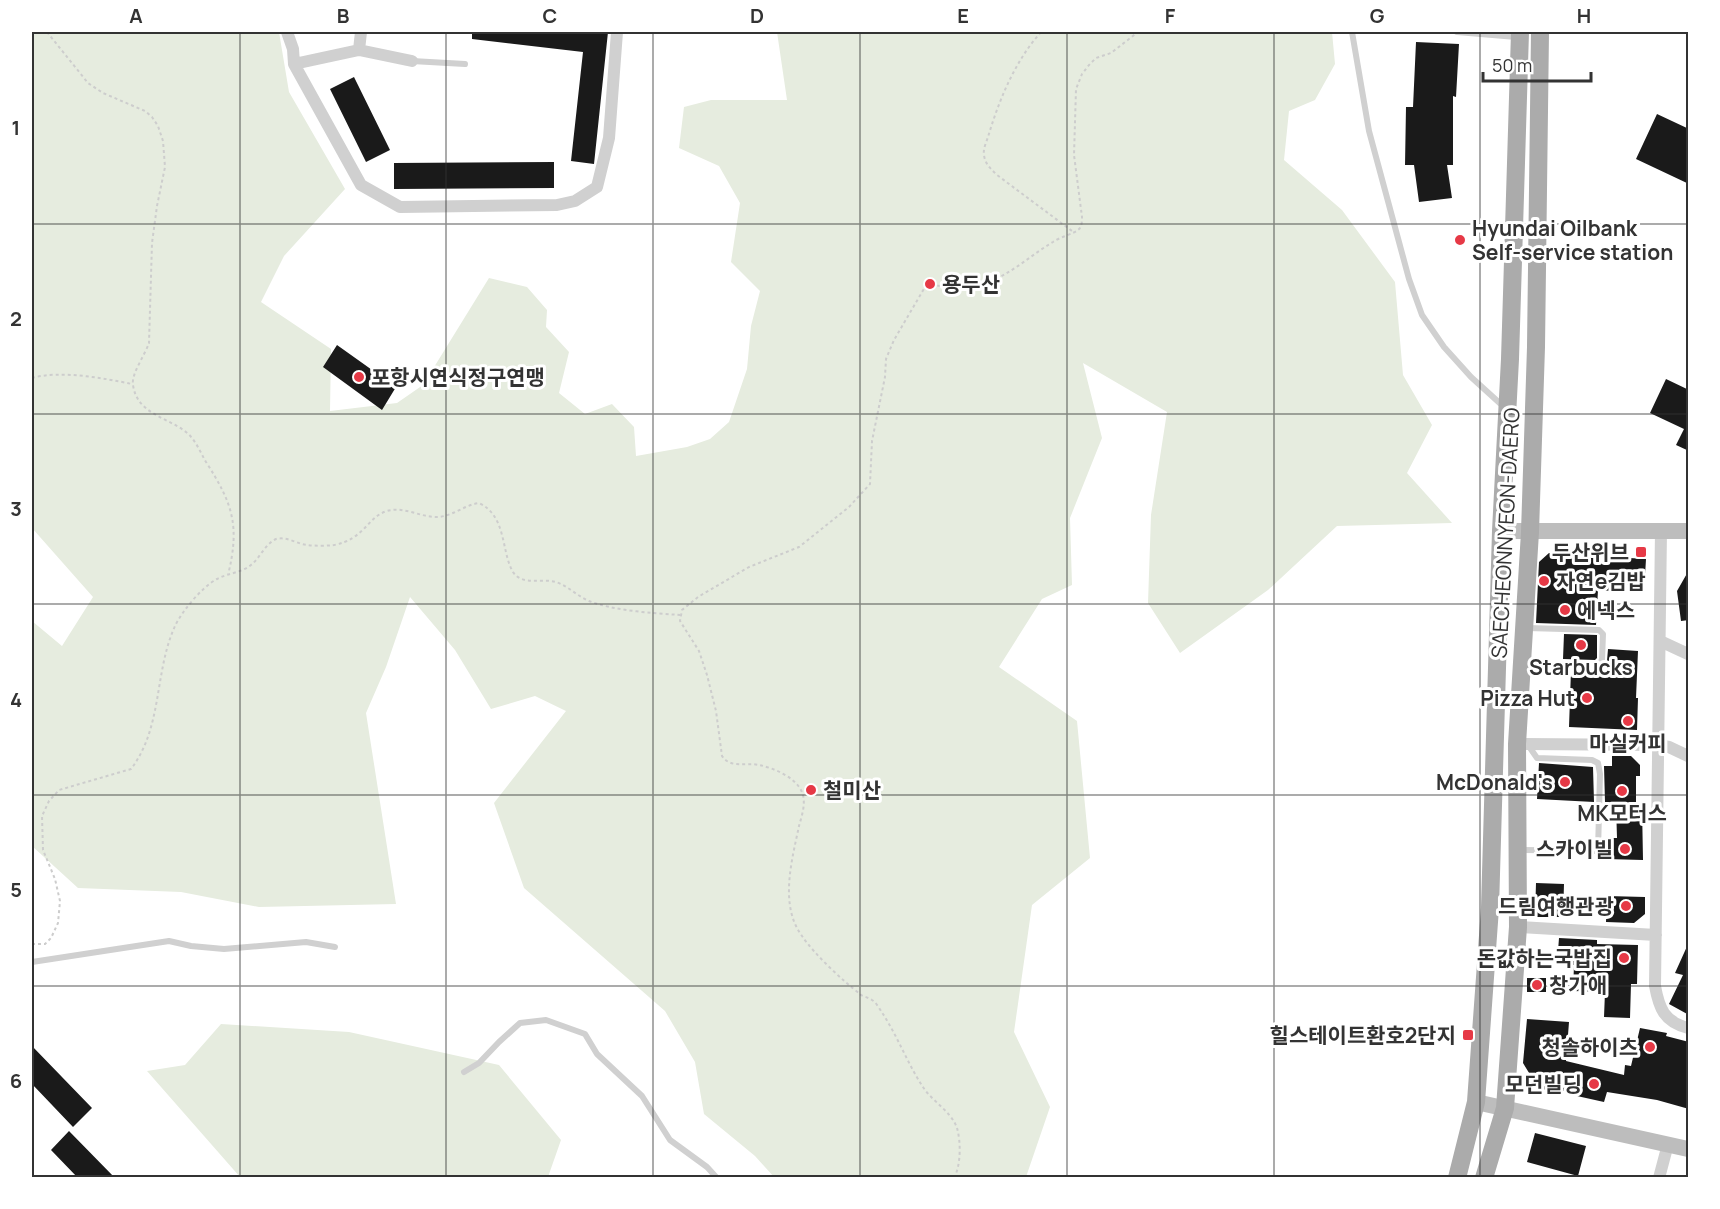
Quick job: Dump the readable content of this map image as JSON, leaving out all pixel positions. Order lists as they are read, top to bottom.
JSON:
{
  "streets": {
    "main road": ["SAECHEONNYEON-DAERO"]
  },
  "places": {
    "other": [
      "Hyundai Oilbank Self-service station",
      "용두산",
      "포항시연식정구연맹",
      "자연e김밥",
      "에넥스",
      "Starbucks",
      "Pizza Hut",
      "마실커피",
      "McDonald's",
      "철미산",
      "MK모터스",
      "스카이빌",
      "드림여행관광",
      "돈값하는국밥집",
      "창가애",
      "청솔하이츠",
      "모던빌딩"
    ],
    "transit": ["두산위브", "힐스테이트환호2단지"]
  },
  "scale_bar": "50 m",
  "grid": {
    "columns": [
      "A",
      "B",
      "C",
      "D",
      "E",
      "F",
      "G",
      "H"
    ],
    "rows": [
      "1",
      "2",
      "3",
      "4",
      "5",
      "6"
    ]
  }
}
